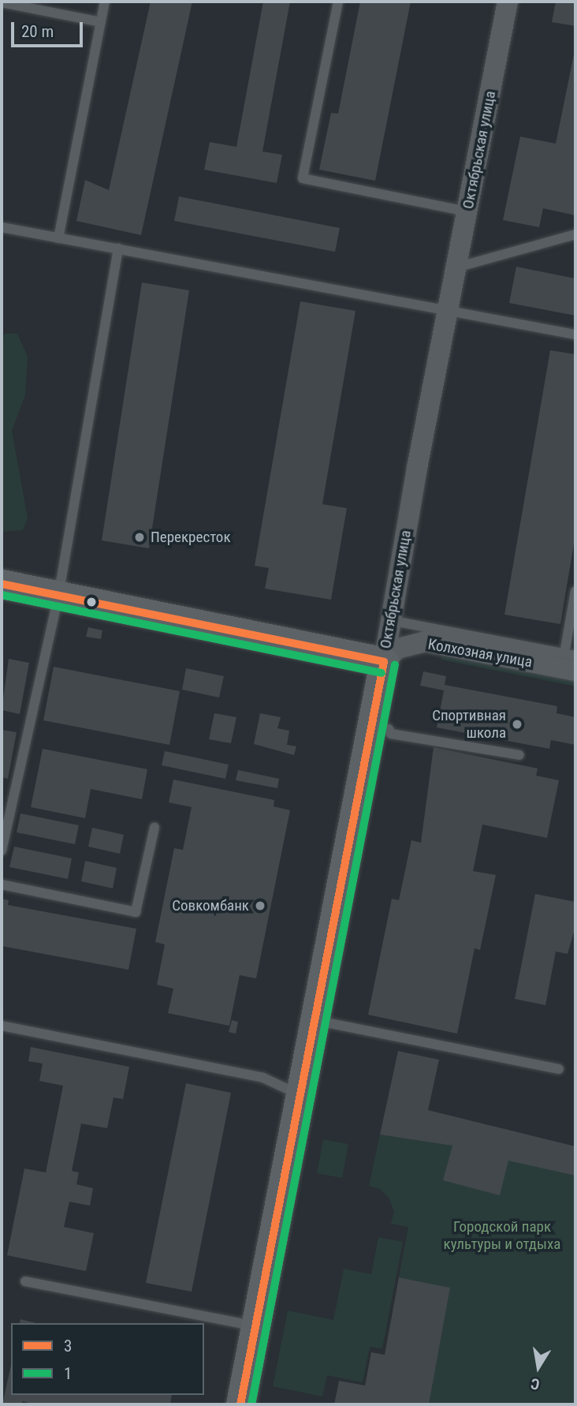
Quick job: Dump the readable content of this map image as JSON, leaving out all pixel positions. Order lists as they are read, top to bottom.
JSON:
{
  "streets": {
    "street": ["Октябрьская улица", "Колхозная улица"]
  },
  "crossings": [
    ["Октябрьская улица", "Колхозная улица"]
  ],
  "parks": ["Городской парк культуры и отдыха"],
  "places": ["Перекресток", "Спортивная школа", "Совкомбанк"],
  "lines": ["transit line 3", "transit line 1"],
  "legend": ["3", "1"],
  "scale_bar": "20 m",
  "north": "bottom"
}
